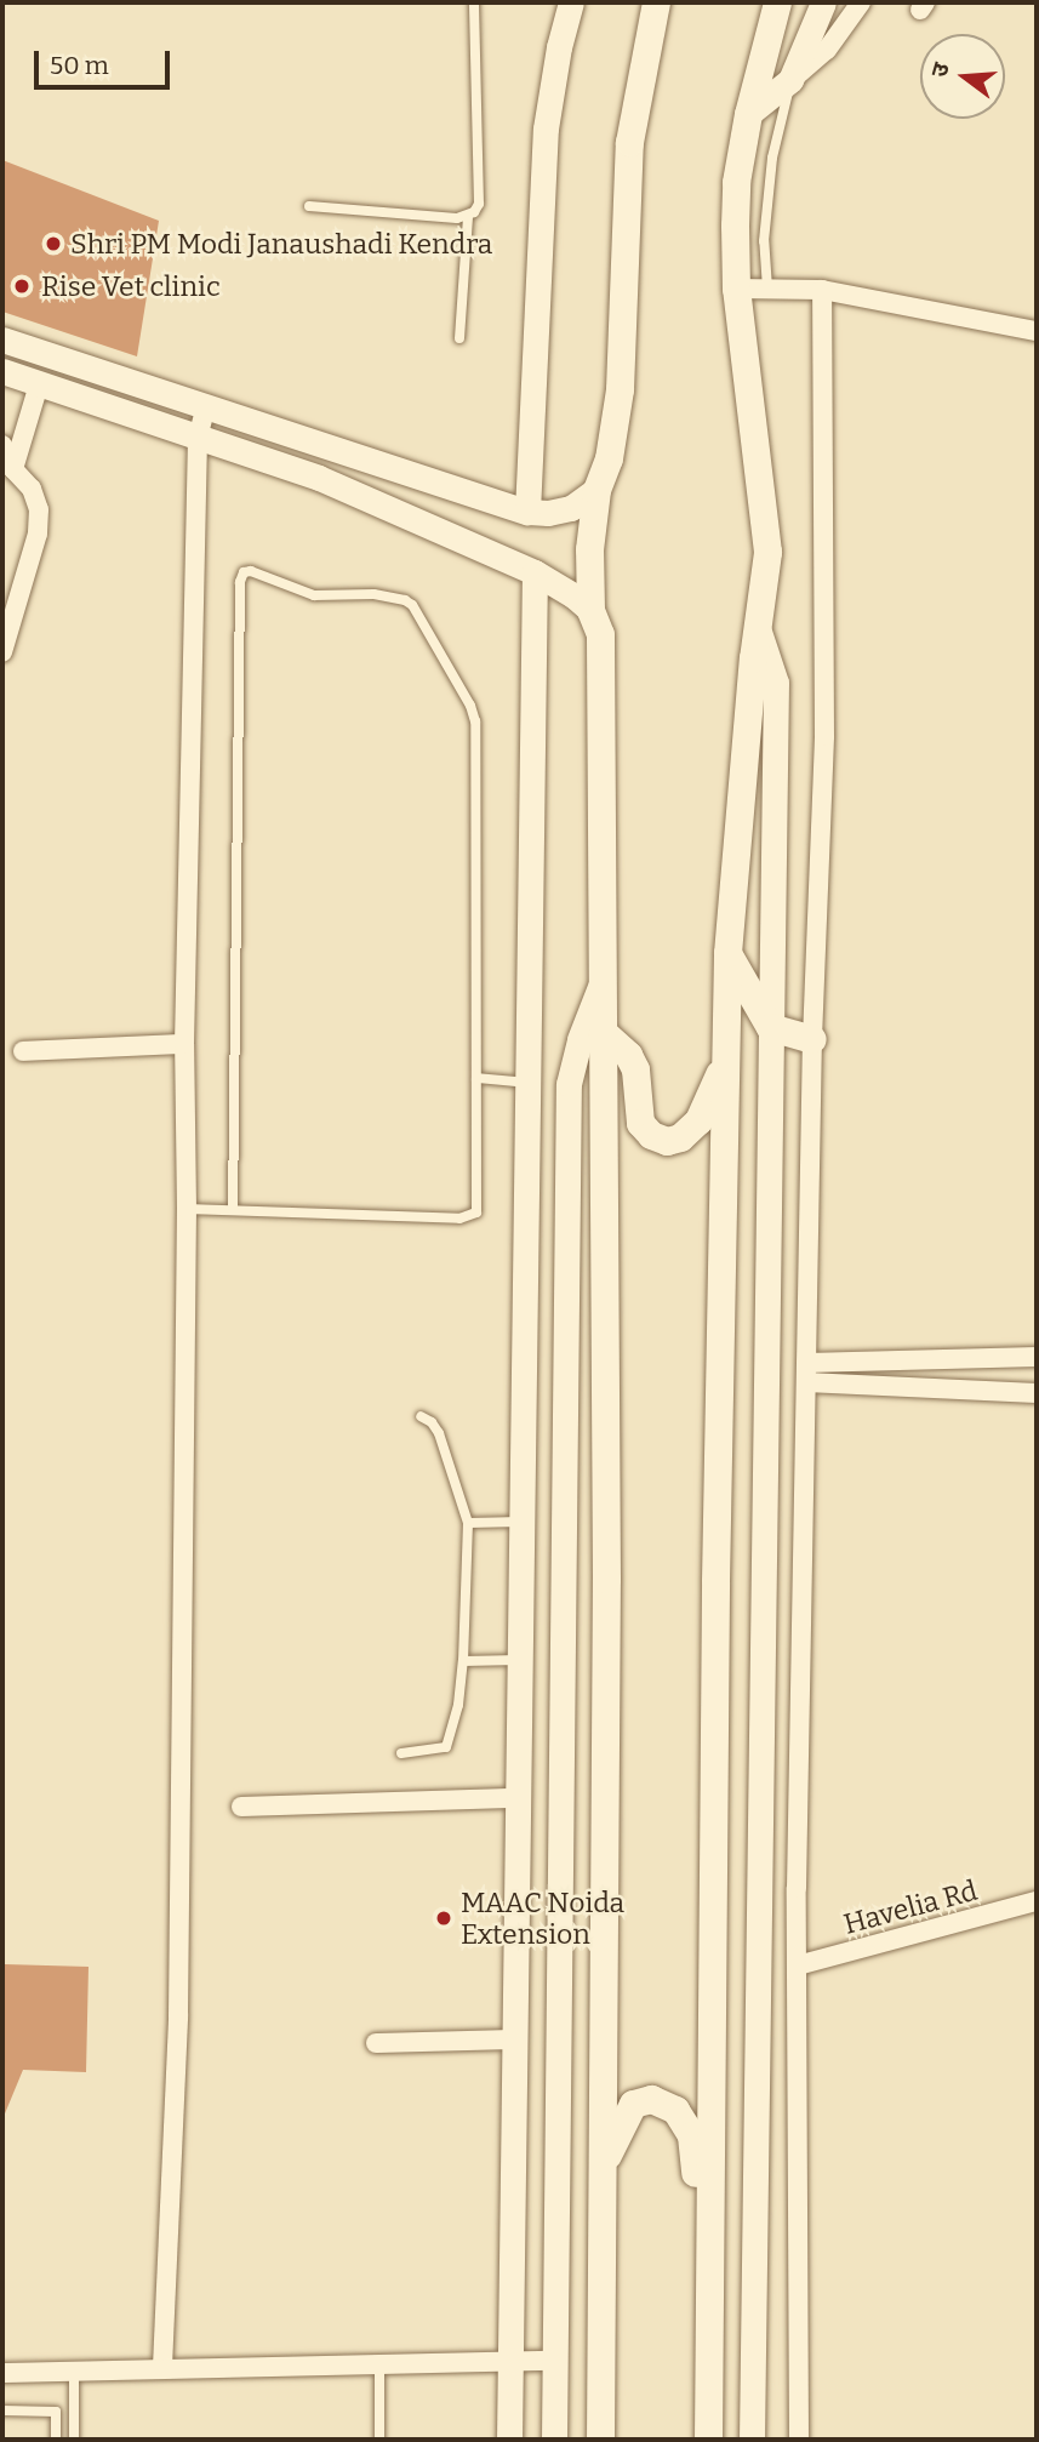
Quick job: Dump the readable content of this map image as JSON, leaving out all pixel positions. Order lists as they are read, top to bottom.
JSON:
{
  "streets": {
    "street": ["Havelia Rd"]
  },
  "places": ["Shri PM Modi Janaushadi Kendra", "Rise Vet clinic", "MAAC Noida Extension"],
  "scale_bar": "50 m",
  "north": "left"
}
